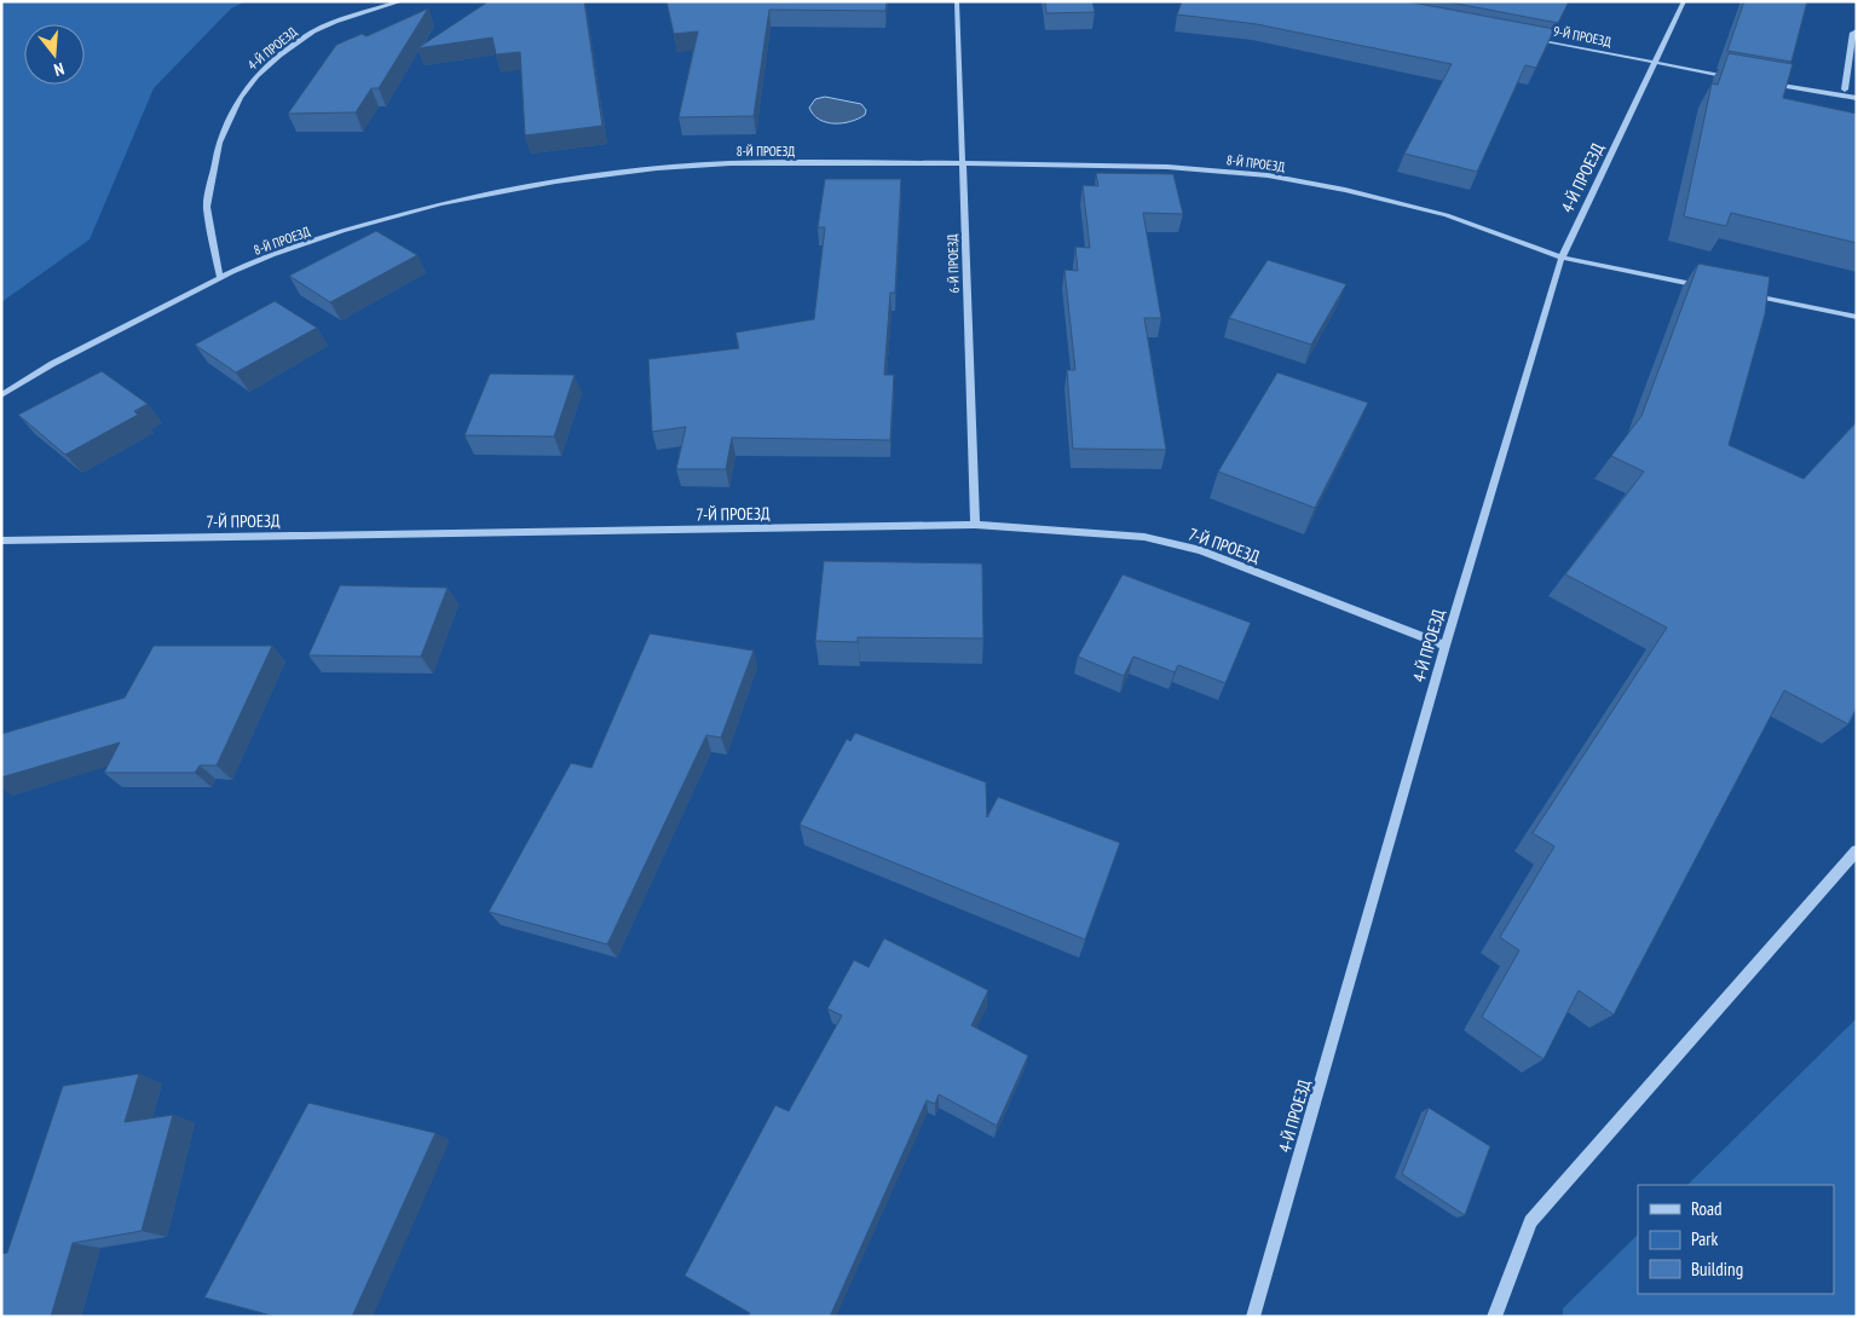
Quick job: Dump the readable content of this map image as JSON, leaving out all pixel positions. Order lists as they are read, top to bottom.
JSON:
{
  "streets": {
    "street": [
      "9-Й ПРОЕЗД",
      "4-Й ПРОЕЗД",
      "8-Й ПРОЕЗД",
      "6-Й ПРОЕЗД",
      "7-Й ПРОЕЗД"
    ]
  },
  "crossings": [
    ["9-Й ПРОЕЗД", "4-Й ПРОЕЗД"],
    ["4-Й ПРОЕЗД", "8-Й ПРОЕЗД"],
    ["4-Й ПРОЕЗД", "7-Й ПРОЕЗД"],
    ["8-Й ПРОЕЗД", "6-Й ПРОЕЗД"],
    ["6-Й ПРОЕЗД", "7-Й ПРОЕЗД"]
  ],
  "legend": ["Road", "Park", "Building"],
  "north": "bottom"
}
